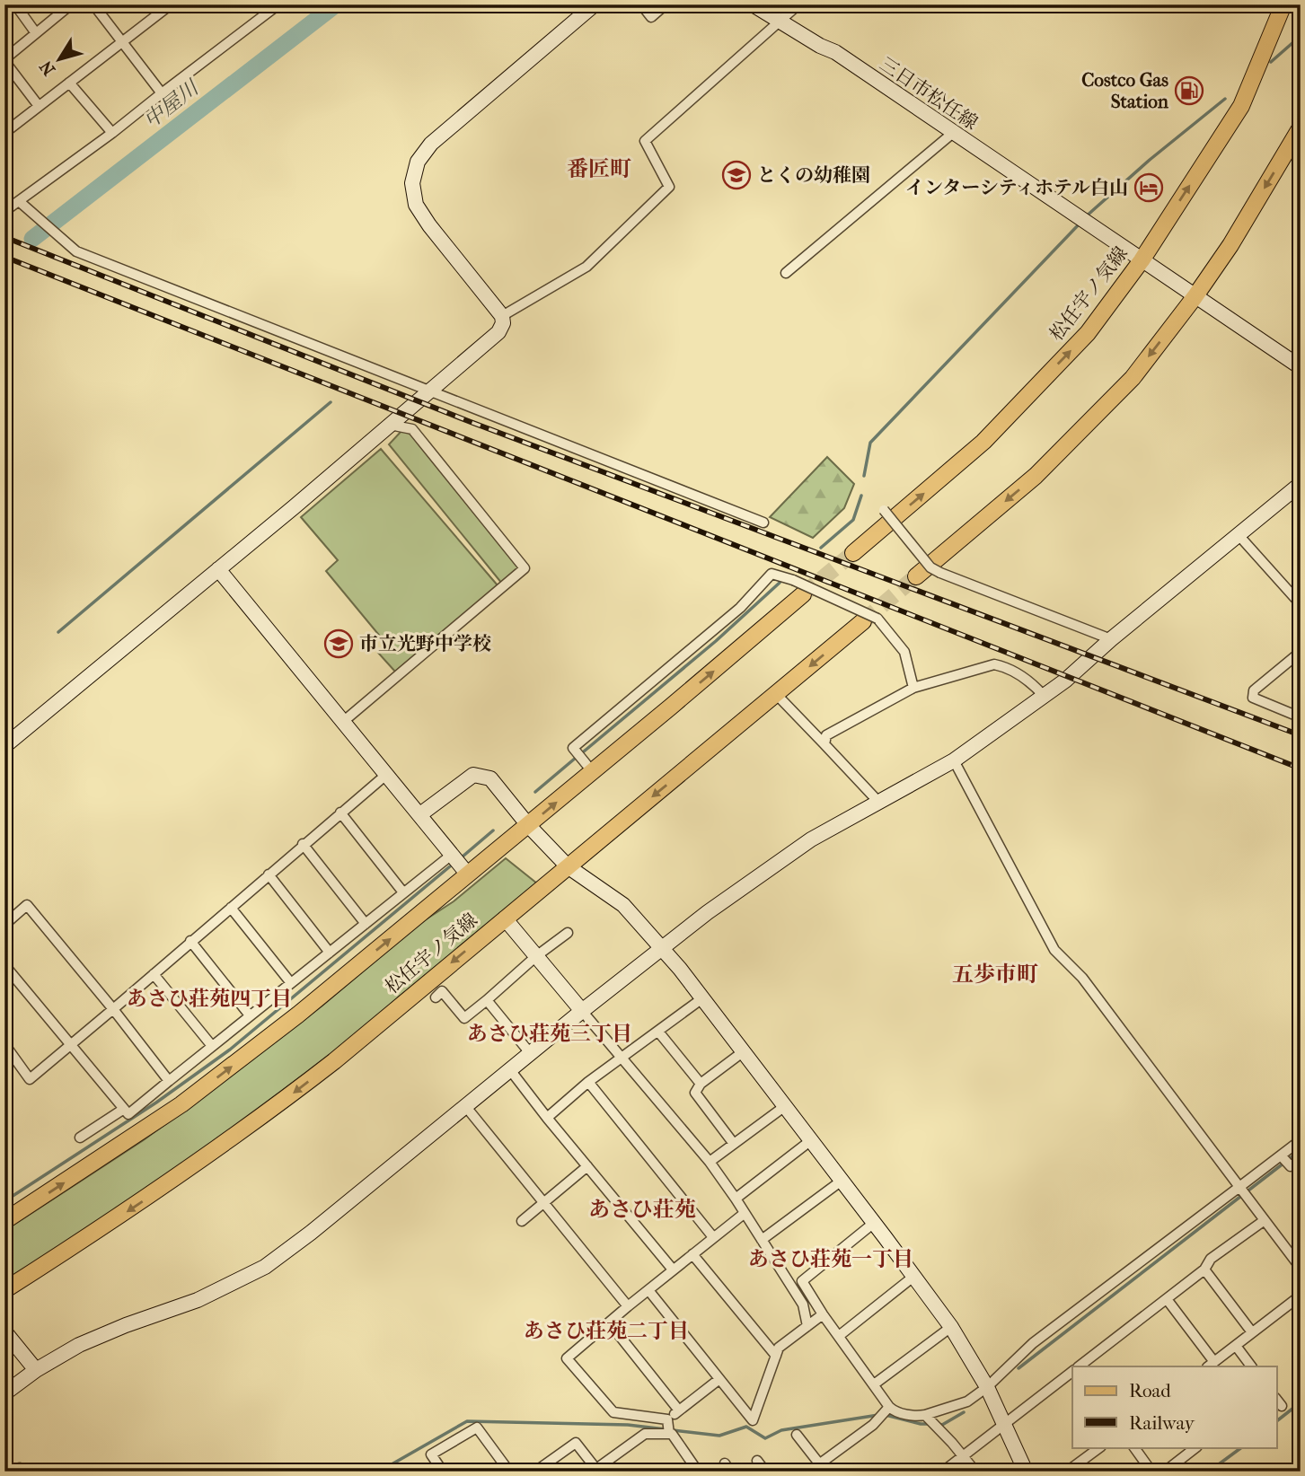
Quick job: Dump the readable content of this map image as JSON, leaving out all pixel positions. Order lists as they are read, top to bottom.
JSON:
{
  "streets": {
    "main road": ["松任宇ノ気線"],
    "street": ["三日市松任線"]
  },
  "crossings": [
    ["三日市松任線", "松任宇ノ気線"]
  ],
  "districts": [
    "番匠町",
    "五歩市町",
    "あさひ荘苑四丁目",
    "あさひ荘苑三丁目",
    "あさひ荘苑",
    "あさひ荘苑一丁目",
    "あさひ荘苑二丁目"
  ],
  "water": ["中屋川"],
  "places": {
    "fuel station": ["Costco Gas Station"],
    "school or university": ["とくの幼稚園", "市立光野中学校"],
    "hotel": ["インターシティホテル白山"]
  },
  "legend": ["Road", "Railway"],
  "north": "bottom left"
}
